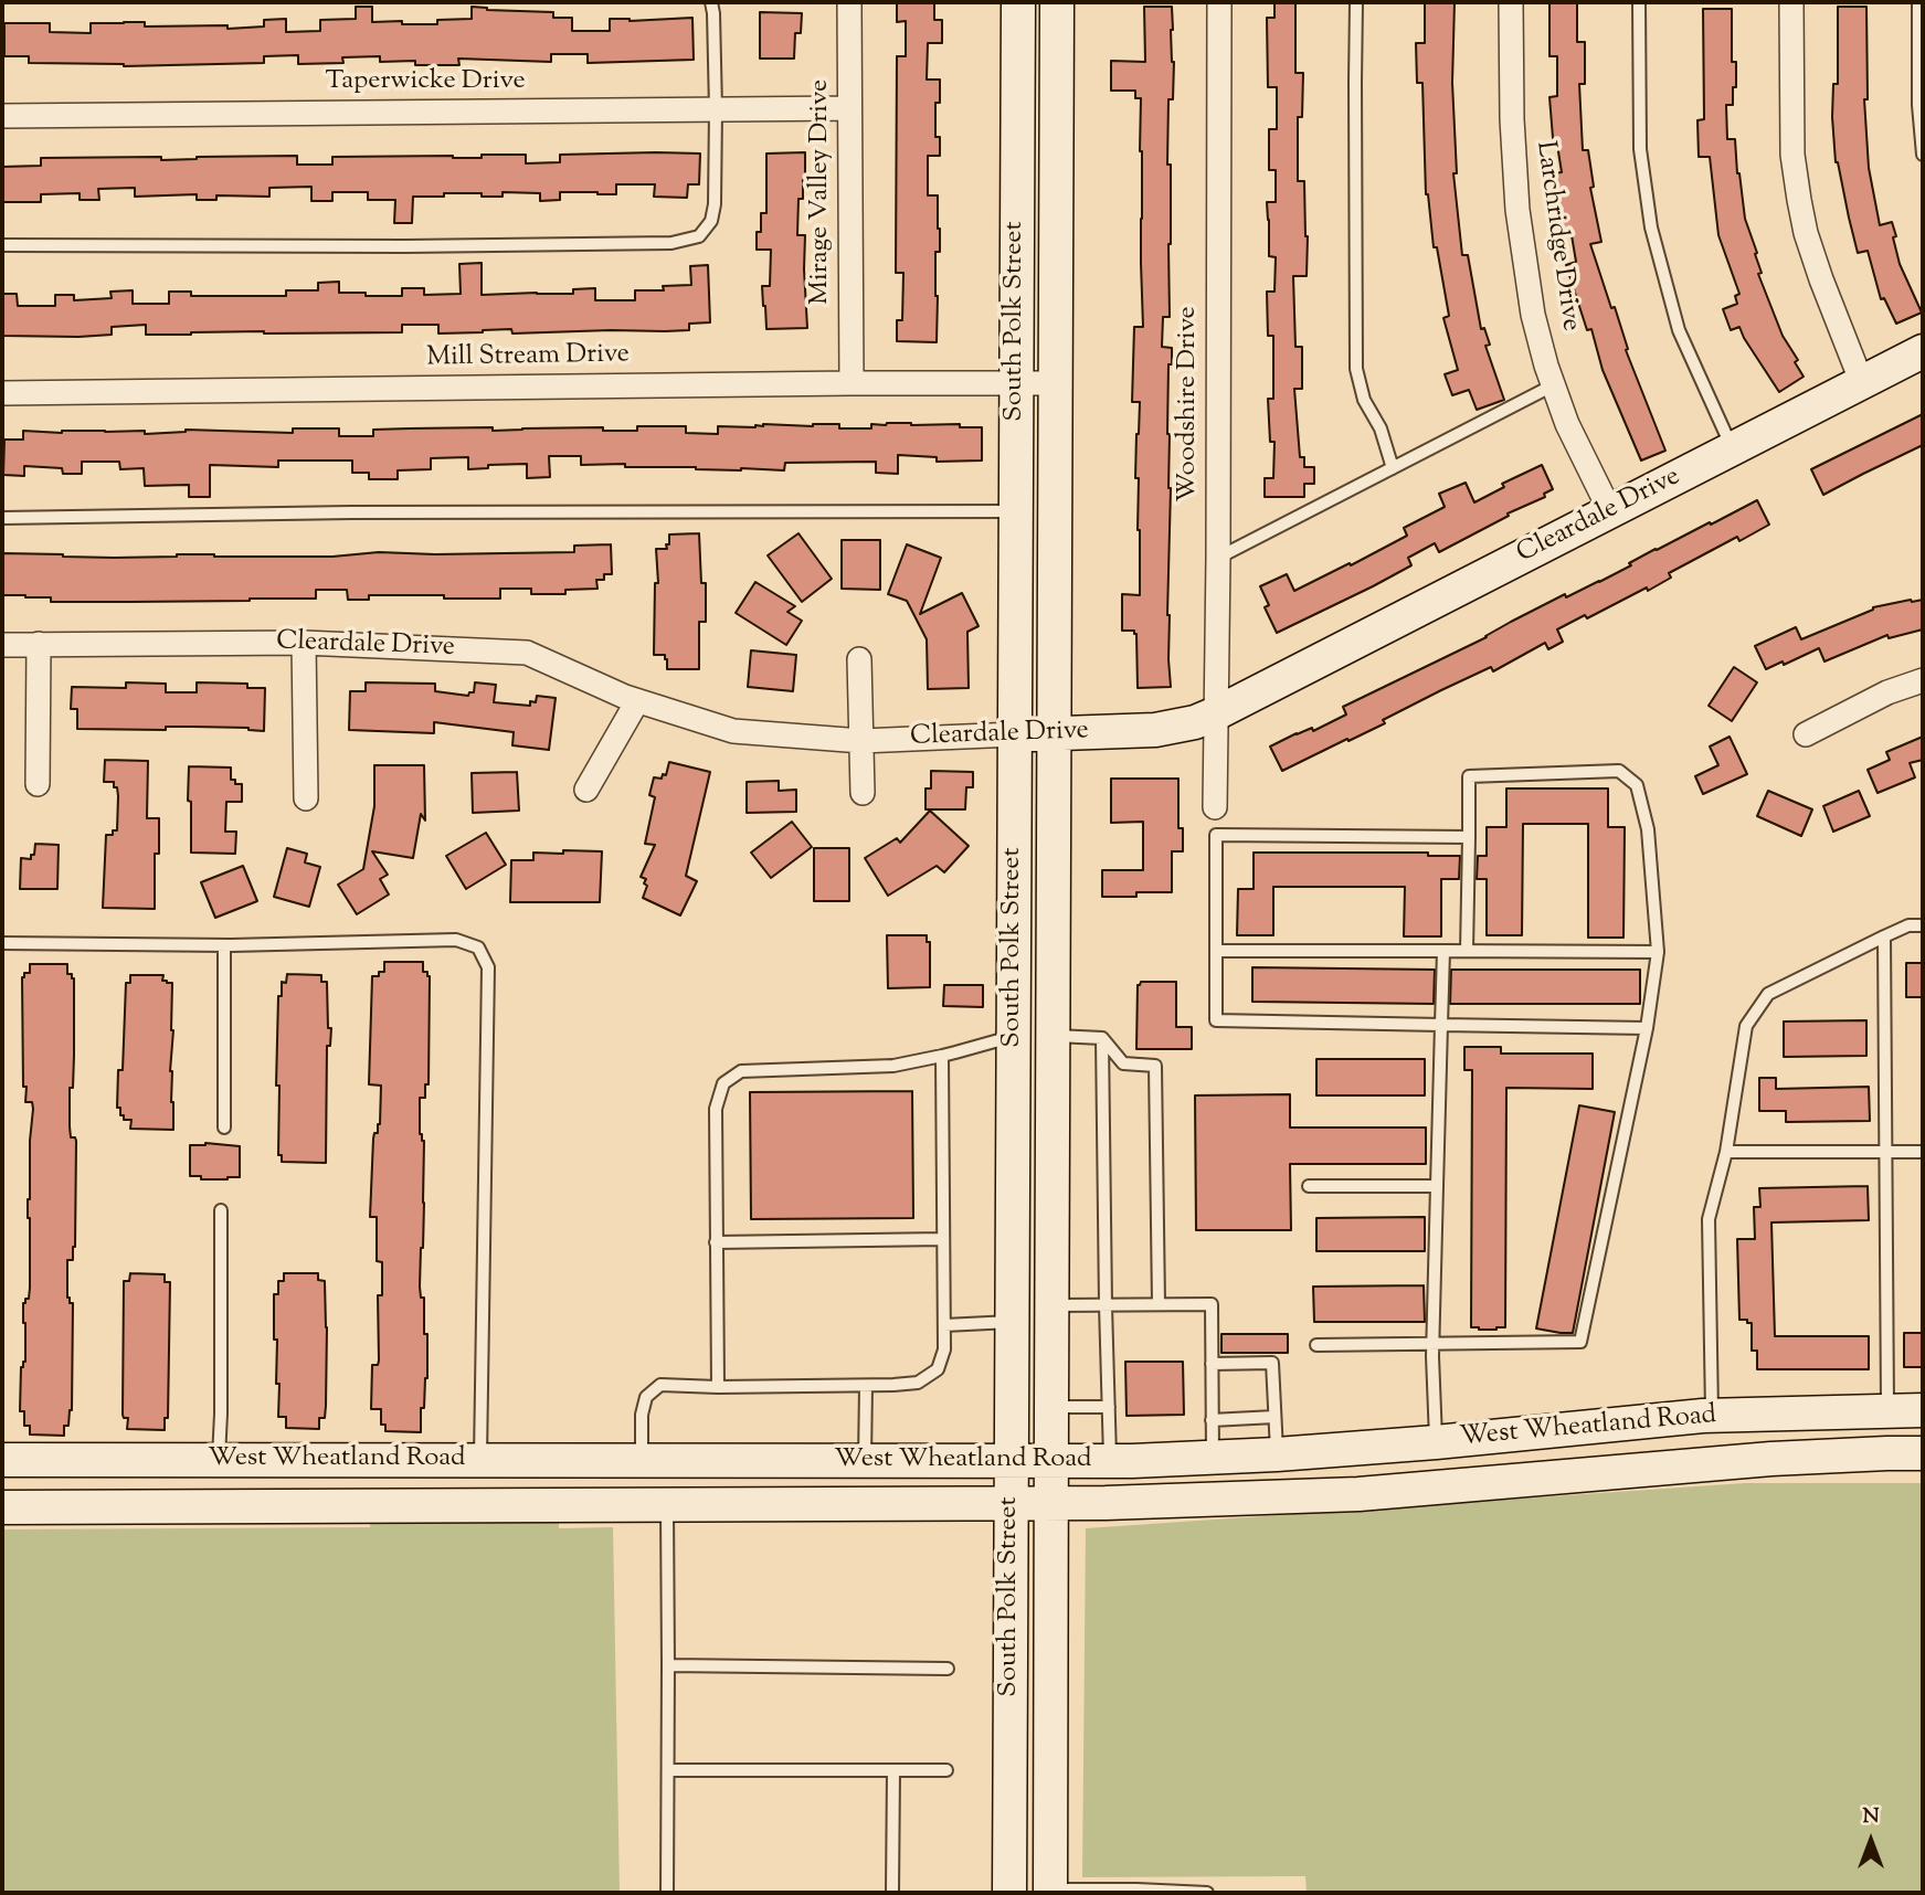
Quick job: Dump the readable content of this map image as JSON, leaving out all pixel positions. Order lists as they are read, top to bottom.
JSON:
{
  "streets": {
    "main road": ["South Polk Street", "Cleardale Drive", "West Wheatland Road"],
    "street": [
      "Taperwicke Drive",
      "Mirage Valley Drive",
      "Larchridge Drive",
      "Mill Stream Drive",
      "Woodshire Drive"
    ]
  },
  "crossings": [
    ["Taperwicke Drive", "Mirage Valley Drive"],
    ["Mirage Valley Drive", "Mill Stream Drive"],
    ["Larchridge Drive", "Cleardale Drive"],
    ["South Polk Street", "Mill Stream Drive"],
    ["South Polk Street", "Cleardale Drive"],
    ["South Polk Street", "West Wheatland Road"],
    ["Woodshire Drive", "Cleardale Drive"]
  ],
  "north": "top"
}
